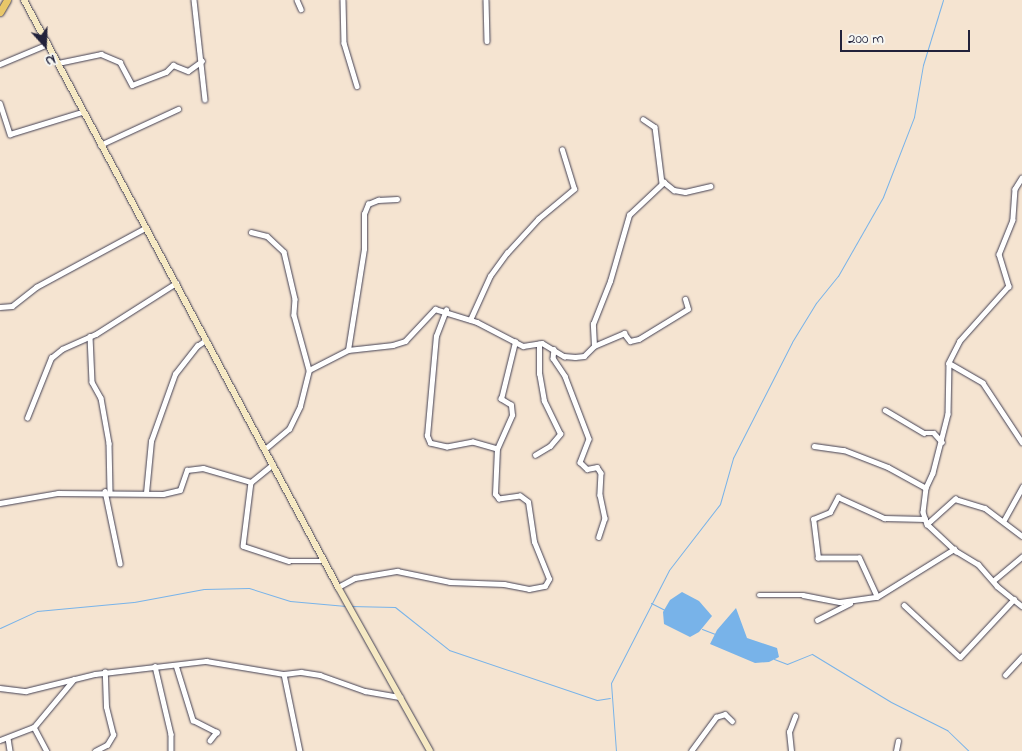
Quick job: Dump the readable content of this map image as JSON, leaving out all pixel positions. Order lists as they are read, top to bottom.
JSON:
{
  "scale_bar": "200 m",
  "north": "bottom"
}
